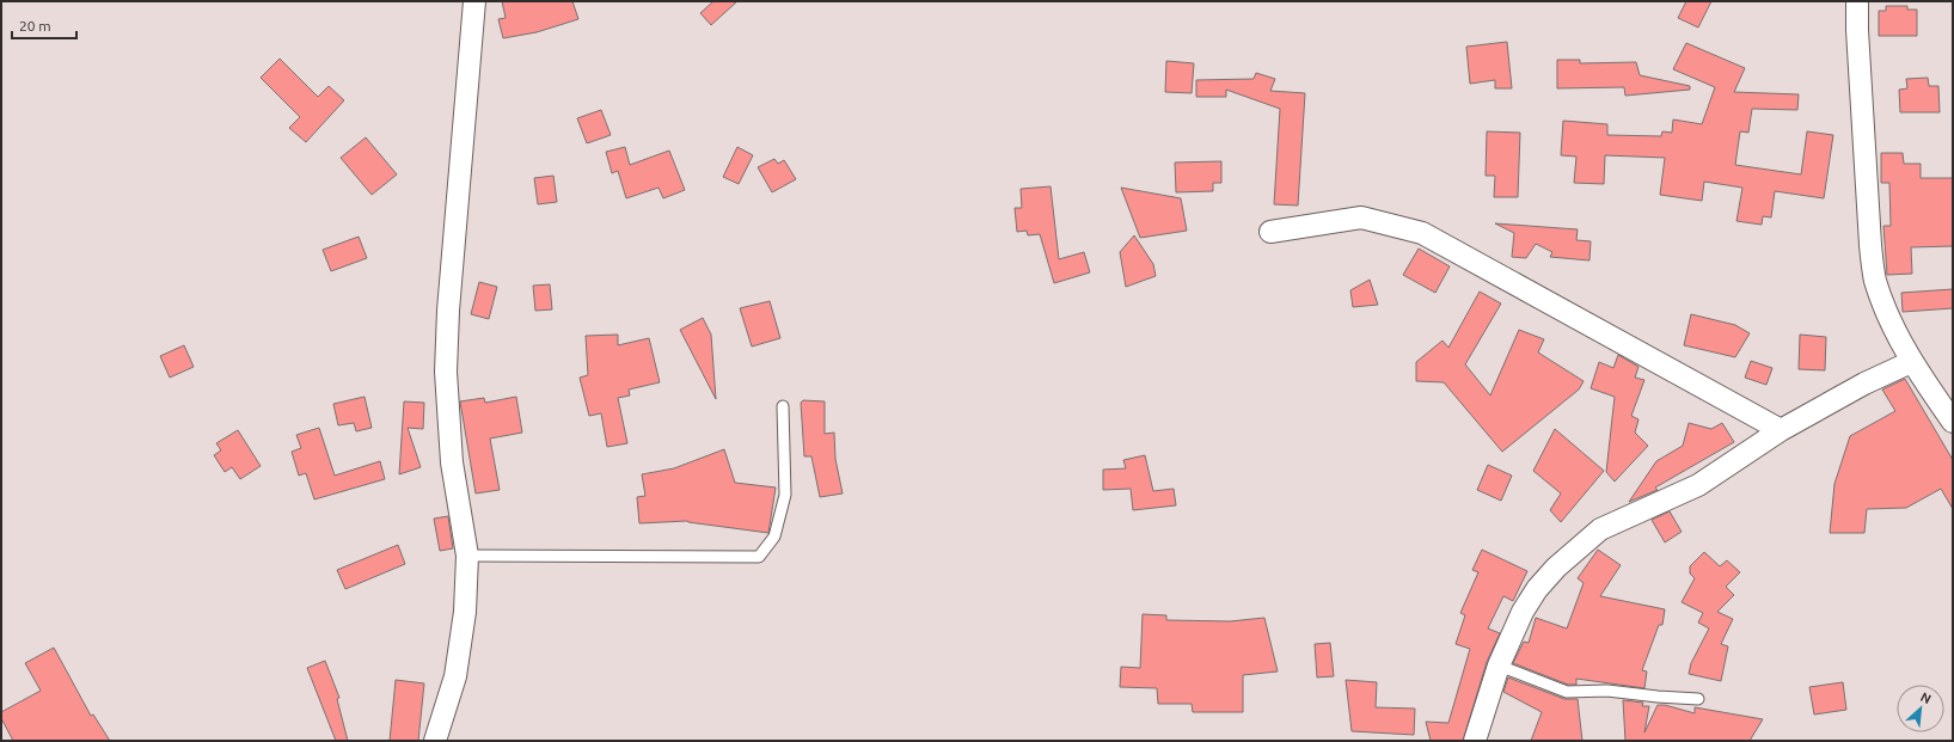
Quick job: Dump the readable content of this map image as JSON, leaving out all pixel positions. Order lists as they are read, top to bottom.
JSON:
{
  "scale_bar": "20 m",
  "north": "top right"
}
